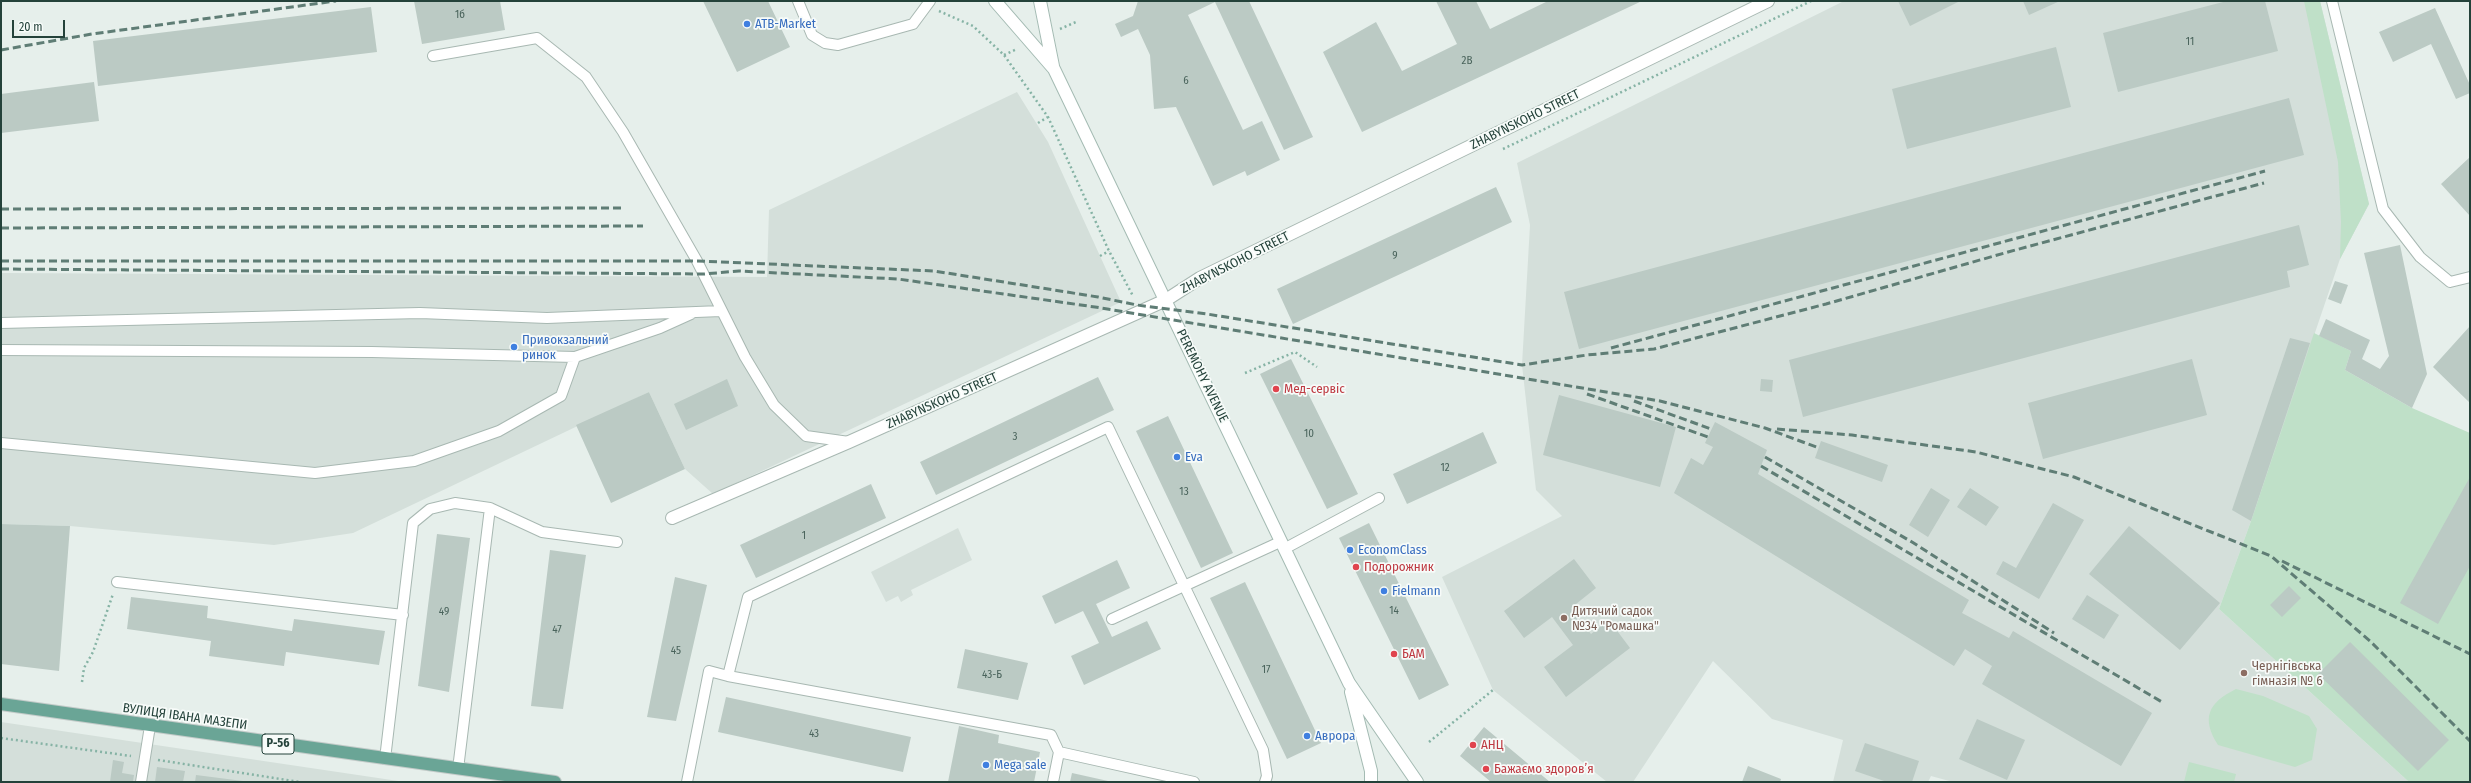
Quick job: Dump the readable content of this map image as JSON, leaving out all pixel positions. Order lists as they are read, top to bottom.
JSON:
{
  "streets": {
    "main road": ["ВУЛИЦЯ ІВАНА МАЗЕПИ", "Р-56"],
    "street": ["ZHABYNSKOHO STREET", "PEREMOHY AVENUE"]
  },
  "crossings": [
    ["ZHABYNSKOHO STREET", "PEREMOHY AVENUE"]
  ],
  "places": [
    "ATB-Market",
    "Привокзальний ринок",
    "Мед-сервіс",
    "Eva",
    "EconomClass",
    "Подорожник",
    "Fielmann",
    "Дитячий садок №34 \"Ромашка\"",
    "БАМ",
    "Чернігівська гімназія № 6",
    "Аврора",
    "АНЦ",
    "Mega sale",
    "Бажаємо здоровʼя"
  ],
  "house_numbers": [
    "1б",
    "11",
    "2В",
    "6",
    "9",
    "10",
    "3",
    "12",
    "13",
    "1",
    "14",
    "49",
    "47",
    "45",
    "17",
    "43-Б",
    "43"
  ],
  "scale_bar": "20 m"
}
